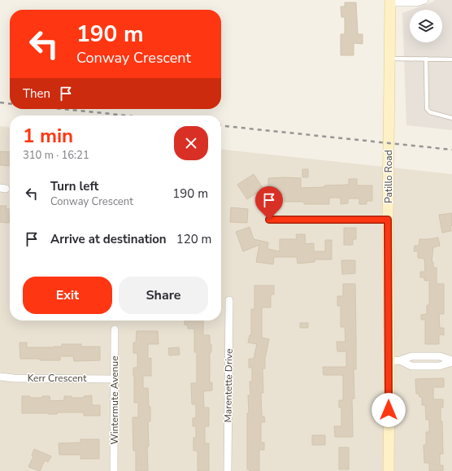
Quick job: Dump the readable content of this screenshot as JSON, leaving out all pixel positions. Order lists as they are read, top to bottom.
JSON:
{
  "streets": {
    "street": [
      "Patillo Road",
      "Kerr Crescent",
      "Marentette Drive",
      "Wintermute Avenue"
    ]
  },
  "crossings": [
    ["Kerr Crescent", "Wintermute Avenue"]
  ],
  "page": {
    "turn": ["190 m", "Conway Crescent"],
    "then": "Then",
    "heading": ["1 min", "310 m · 16:21"],
    "list": [
      {
        "name": "Turn left",
        "note": "Conway Crescent",
        "value": "190 m"
      },
      {
        "name": "Arrive at destination",
        "value": "120 m"
      }
    ],
    "buttons": ["Exit", "Share"]
  }
}
